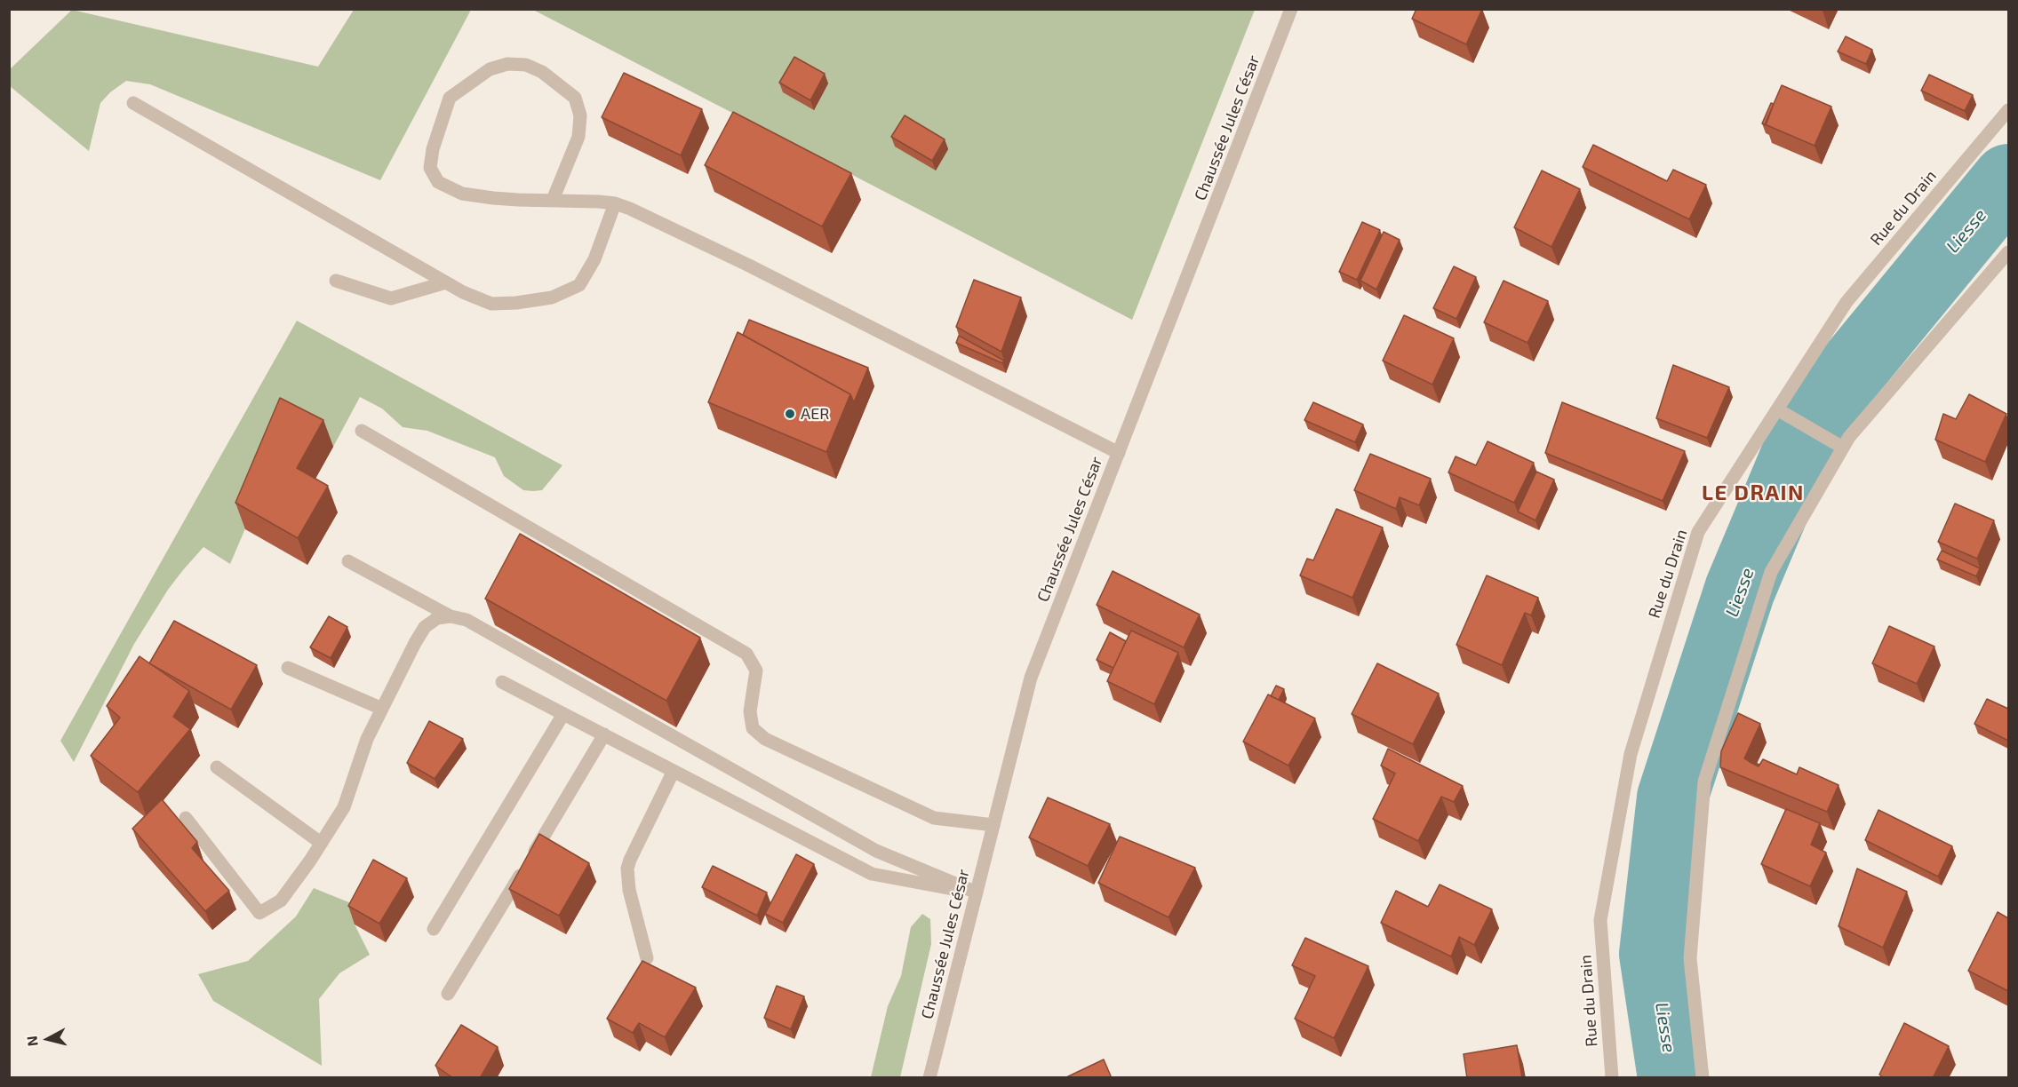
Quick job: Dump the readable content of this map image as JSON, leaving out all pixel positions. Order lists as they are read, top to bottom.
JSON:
{
  "streets": {
    "street": ["Chaussée Jules César", "Rue du Drain"]
  },
  "districts": ["LE DRAIN"],
  "water": ["Liesse"],
  "places": ["AER"],
  "north": "left"
}
